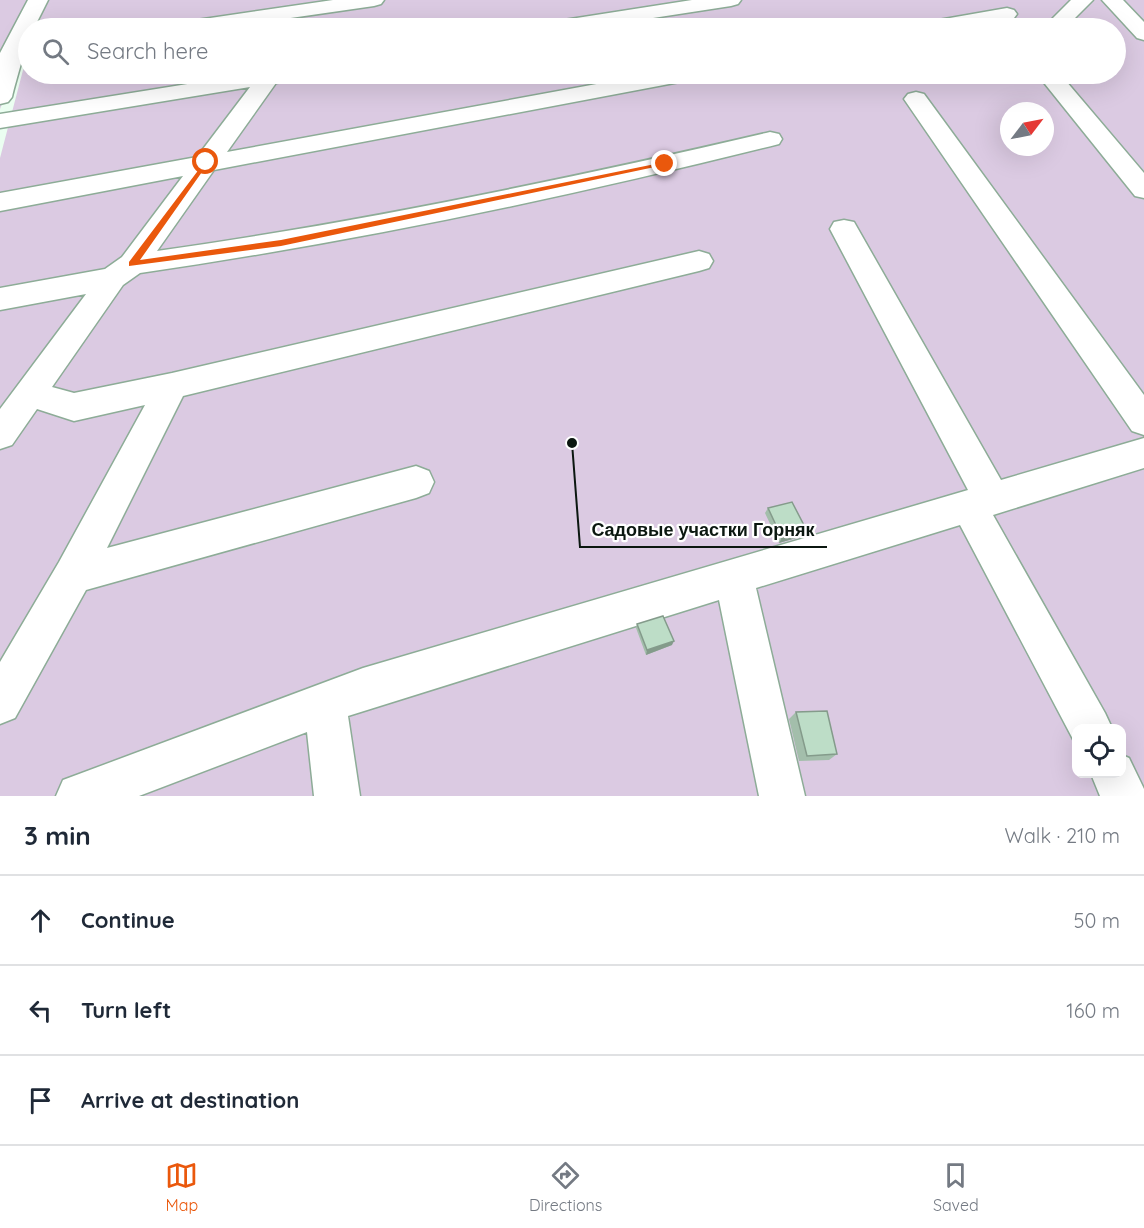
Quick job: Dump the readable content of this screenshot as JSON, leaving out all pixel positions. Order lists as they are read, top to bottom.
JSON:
{
  "places": ["Садовые участки Горняк"],
  "north": "top right",
  "page": {
    "search": "Search here",
    "heading": ["3 min", "Walk · 210 m"],
    "list": [
      ["Continue", "50 m"],
      ["Turn left", "160 m"],
      "Arrive at destination"
    ],
    "nav": ["Map", "Directions", "Saved"]
  }
}
